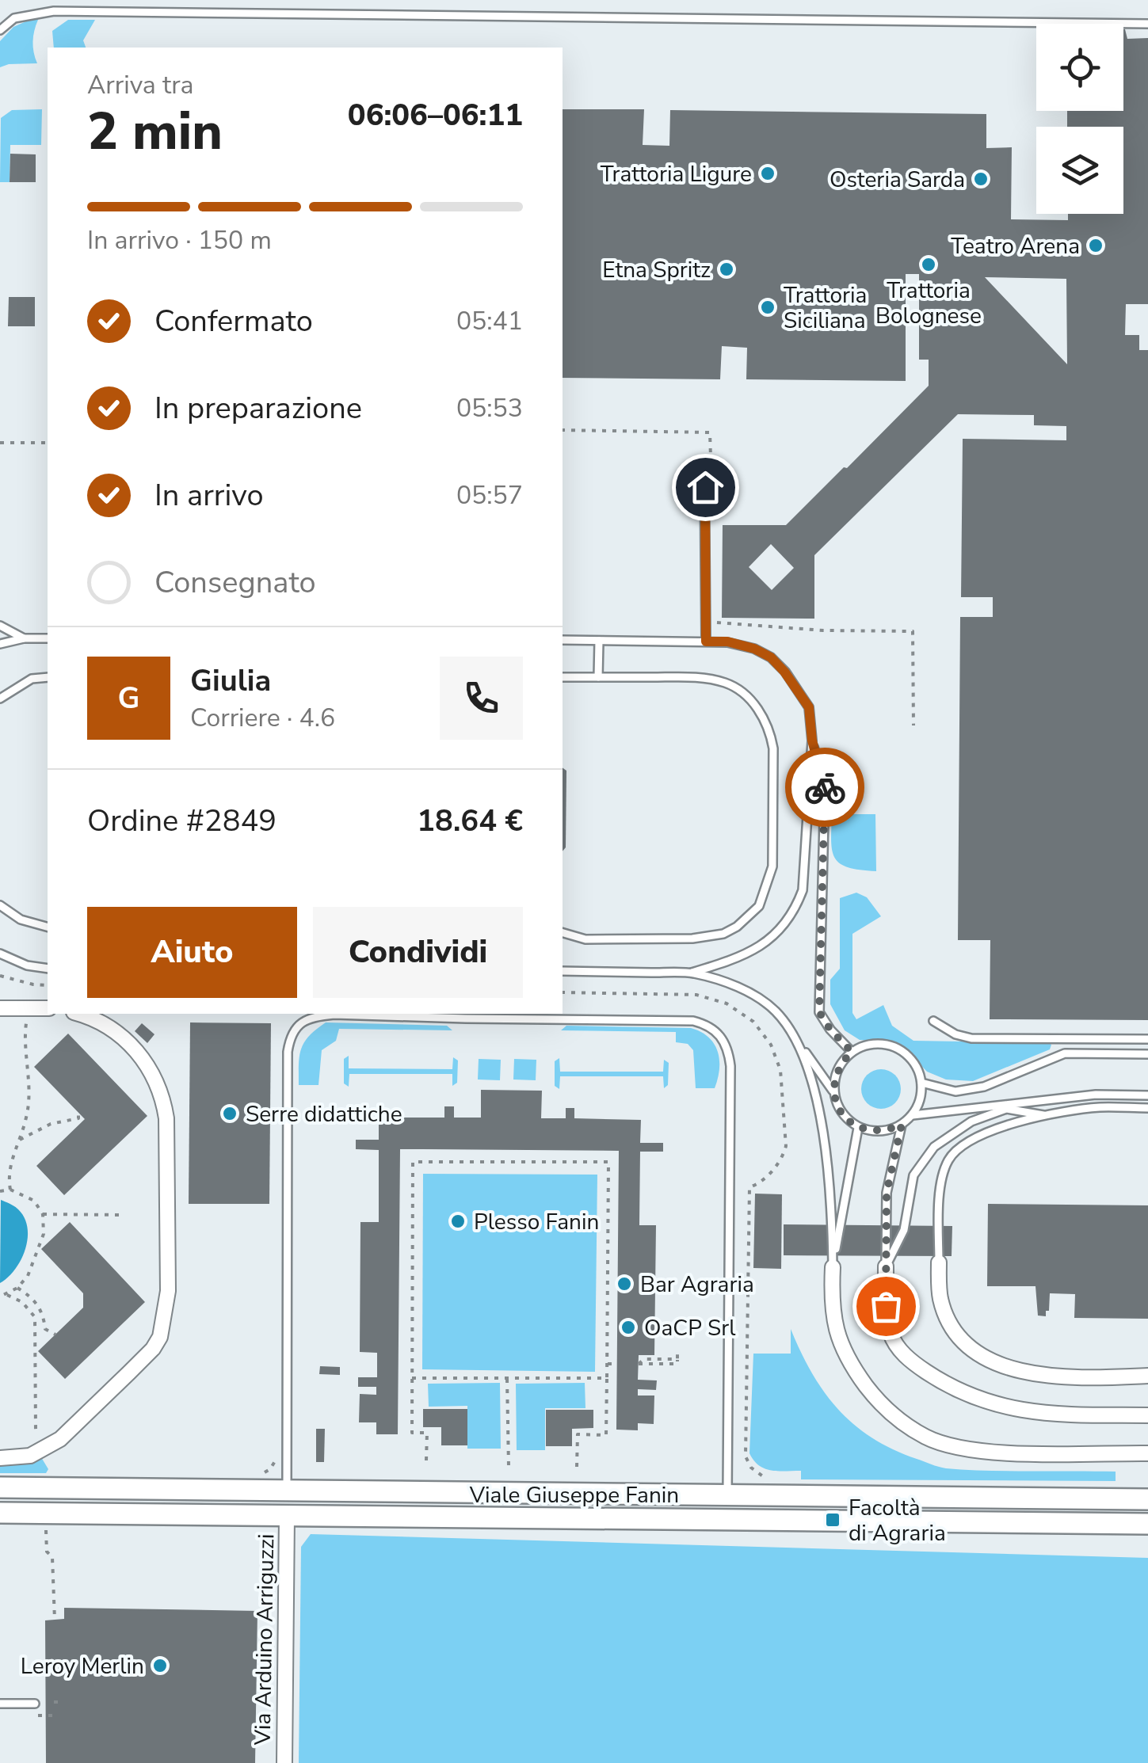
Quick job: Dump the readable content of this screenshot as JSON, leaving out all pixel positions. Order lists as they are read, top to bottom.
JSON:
{
  "streets": {
    "main road": ["Viale Giuseppe Fanin"],
    "street": ["Via Arduino Arriguzzi"]
  },
  "crossings": [
    ["Viale Giuseppe Fanin", "Via Arduino Arriguzzi"]
  ],
  "places": {
    "other": [
      "Trattoria Ligure",
      "Osteria Sarda",
      "Teatro Arena",
      "Trattoria Bolognese",
      "Etna Spritz",
      "Trattoria Siciliana",
      "Serre didattiche",
      "Plesso Fanin",
      "Bar Agraria",
      "OaCP Srl",
      "Leroy Merlin"
    ],
    "transit": ["Facoltà di Agraria"]
  },
  "page": {
    "heading": ["2 min", "Arriva tra", "06:06–06:11"],
    "panel": [
      "Giulia",
      "Corriere · 4.6",
      "Ordine #2849",
      "18.64 €"
    ],
    "bar": "In arrivo · 150 m",
    "list": [
      ["Confermato", "05:41"],
      ["In preparazione", "05:53"],
      ["In arrivo", "05:57"],
      "Consegnato"
    ],
    "round": "G",
    "buttons": ["Aiuto", "Condividi"]
  }
}
